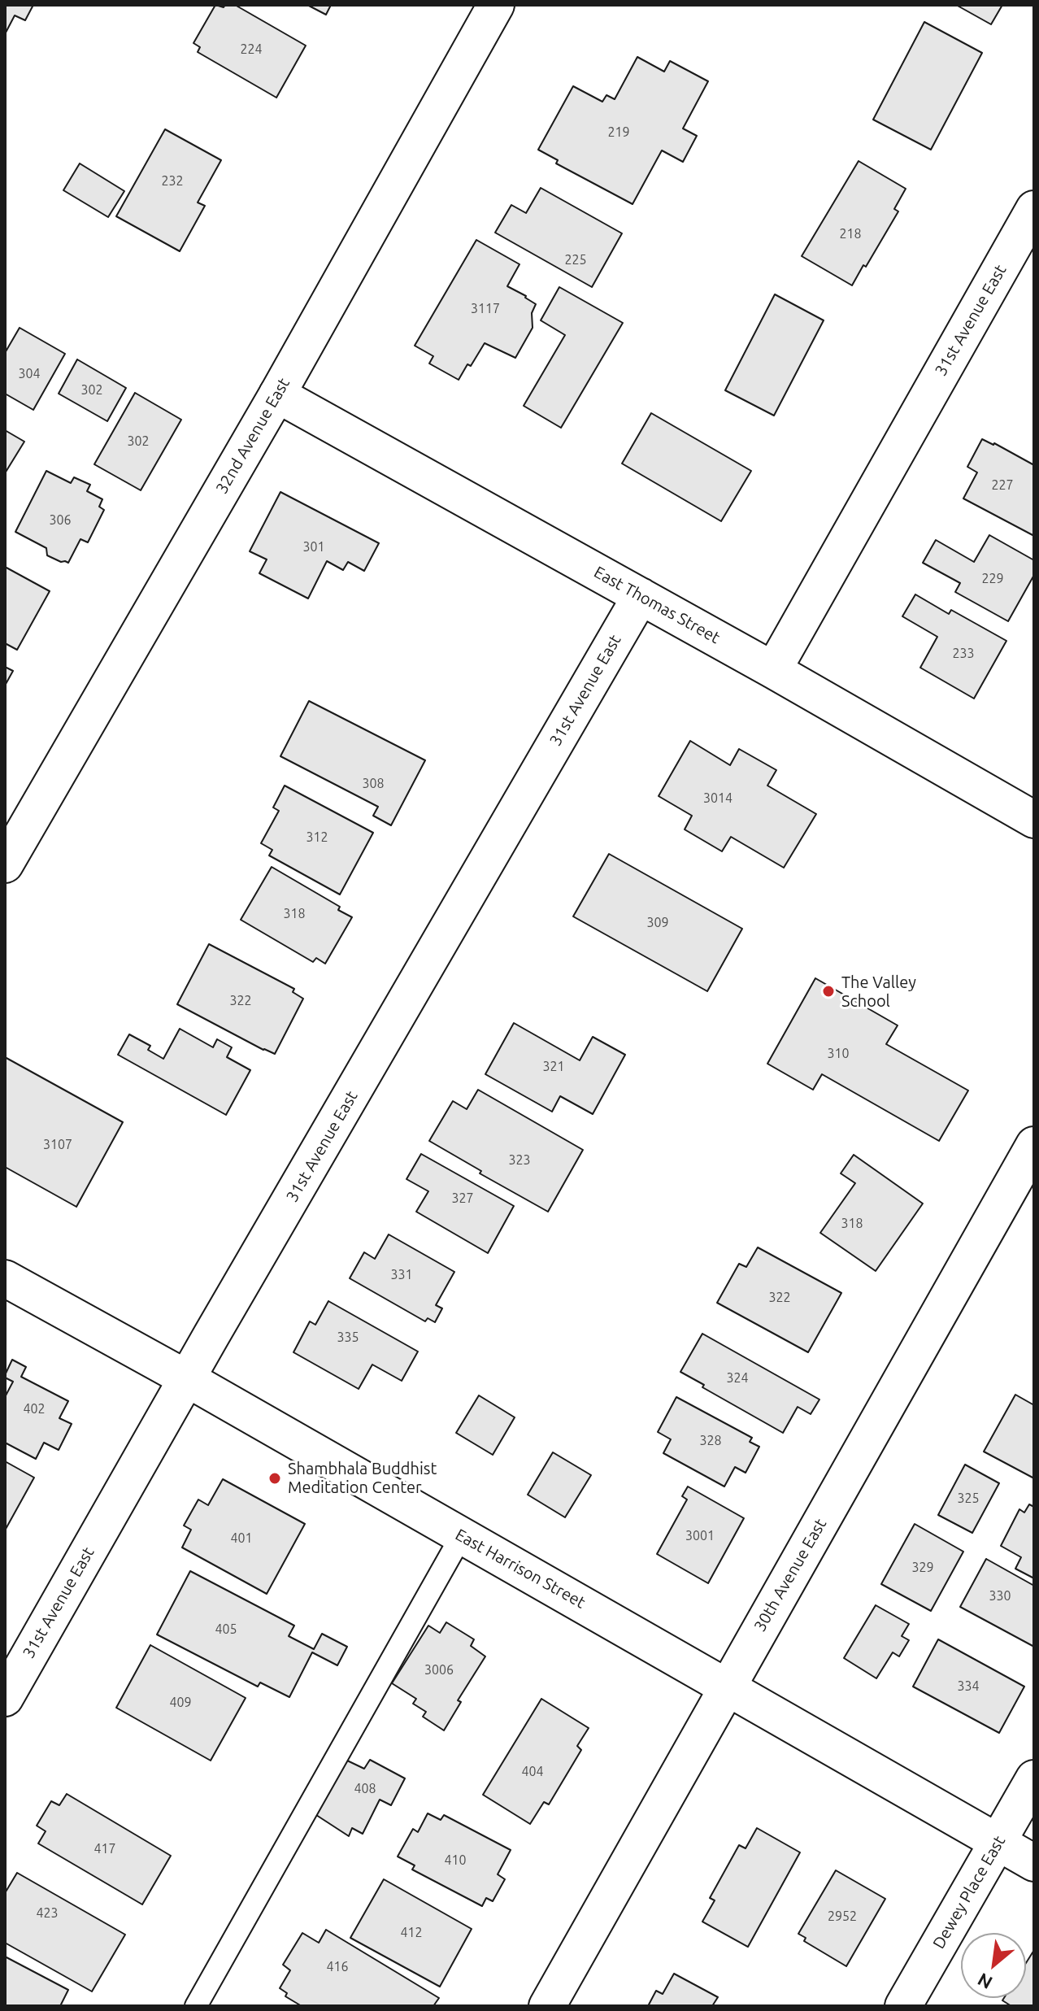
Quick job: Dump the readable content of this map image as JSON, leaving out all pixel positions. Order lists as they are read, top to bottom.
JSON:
{
  "streets": {
    "street": [
      "31st Avenue East",
      "32nd Avenue East",
      "East Thomas Street",
      "East Harrison Street",
      "30th Avenue East",
      "Dewey Place East"
    ]
  },
  "crossings": [
    ["31st Avenue East", "East Thomas Street"],
    ["31st Avenue East", "East Harrison Street"],
    ["32nd Avenue East", "East Thomas Street"],
    ["East Harrison Street", "30th Avenue East"],
    ["East Harrison Street", "Dewey Place East"]
  ],
  "places": ["The Valley School", "Shambhala Buddhist Meditation Center"],
  "house_numbers": [
    "224",
    "219",
    "232",
    "218",
    "225",
    "3117",
    "304",
    "302",
    "302",
    "227",
    "306",
    "301",
    "229",
    "233",
    "308",
    "3014",
    "312",
    "318",
    "309",
    "322",
    "310",
    "321",
    "3107",
    "323",
    "327",
    "318",
    "331",
    "322",
    "335",
    "324",
    "402",
    "328",
    "325",
    "3001",
    "401",
    "329",
    "330",
    "405",
    "3006",
    "334",
    "409",
    "404",
    "408",
    "417",
    "410",
    "423",
    "2952",
    "412",
    "416"
  ],
  "north": "bottom left"
}
